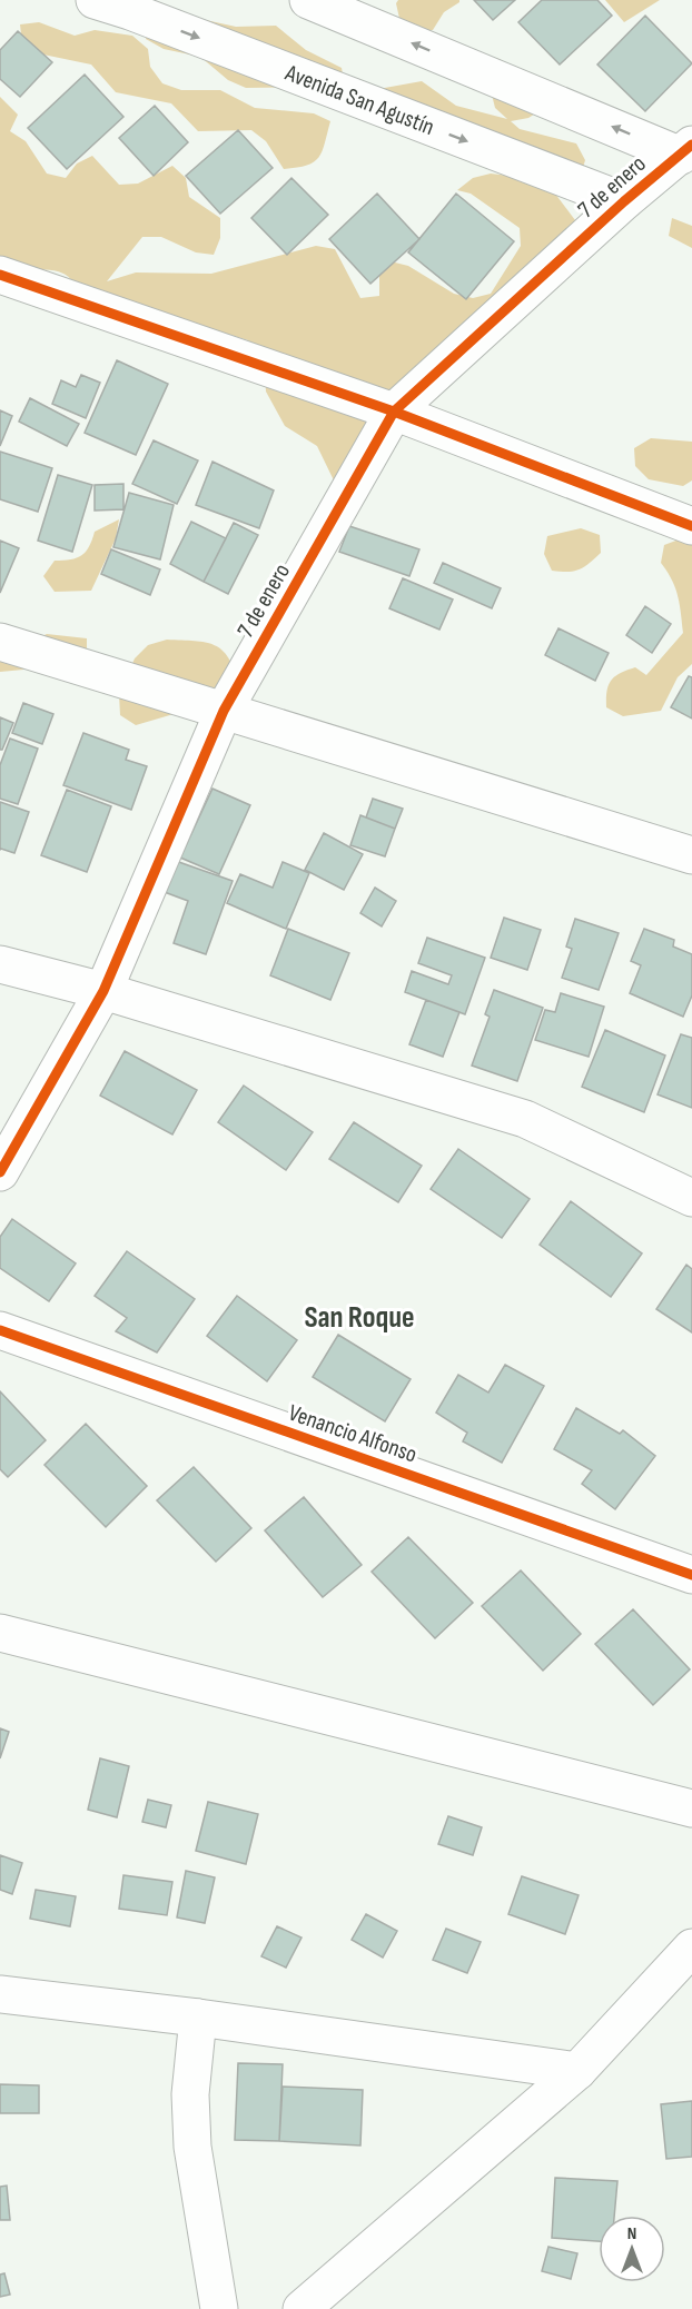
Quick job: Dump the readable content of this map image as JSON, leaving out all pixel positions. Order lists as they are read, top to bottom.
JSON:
{
  "streets": {
    "street": ["Avenida San Agustín", "7 de enero", "Venancio Alfonso"]
  },
  "crossings": [
    ["Avenida San Agustín", "7 de enero"]
  ],
  "districts": ["San Roque"],
  "north": "top"
}
